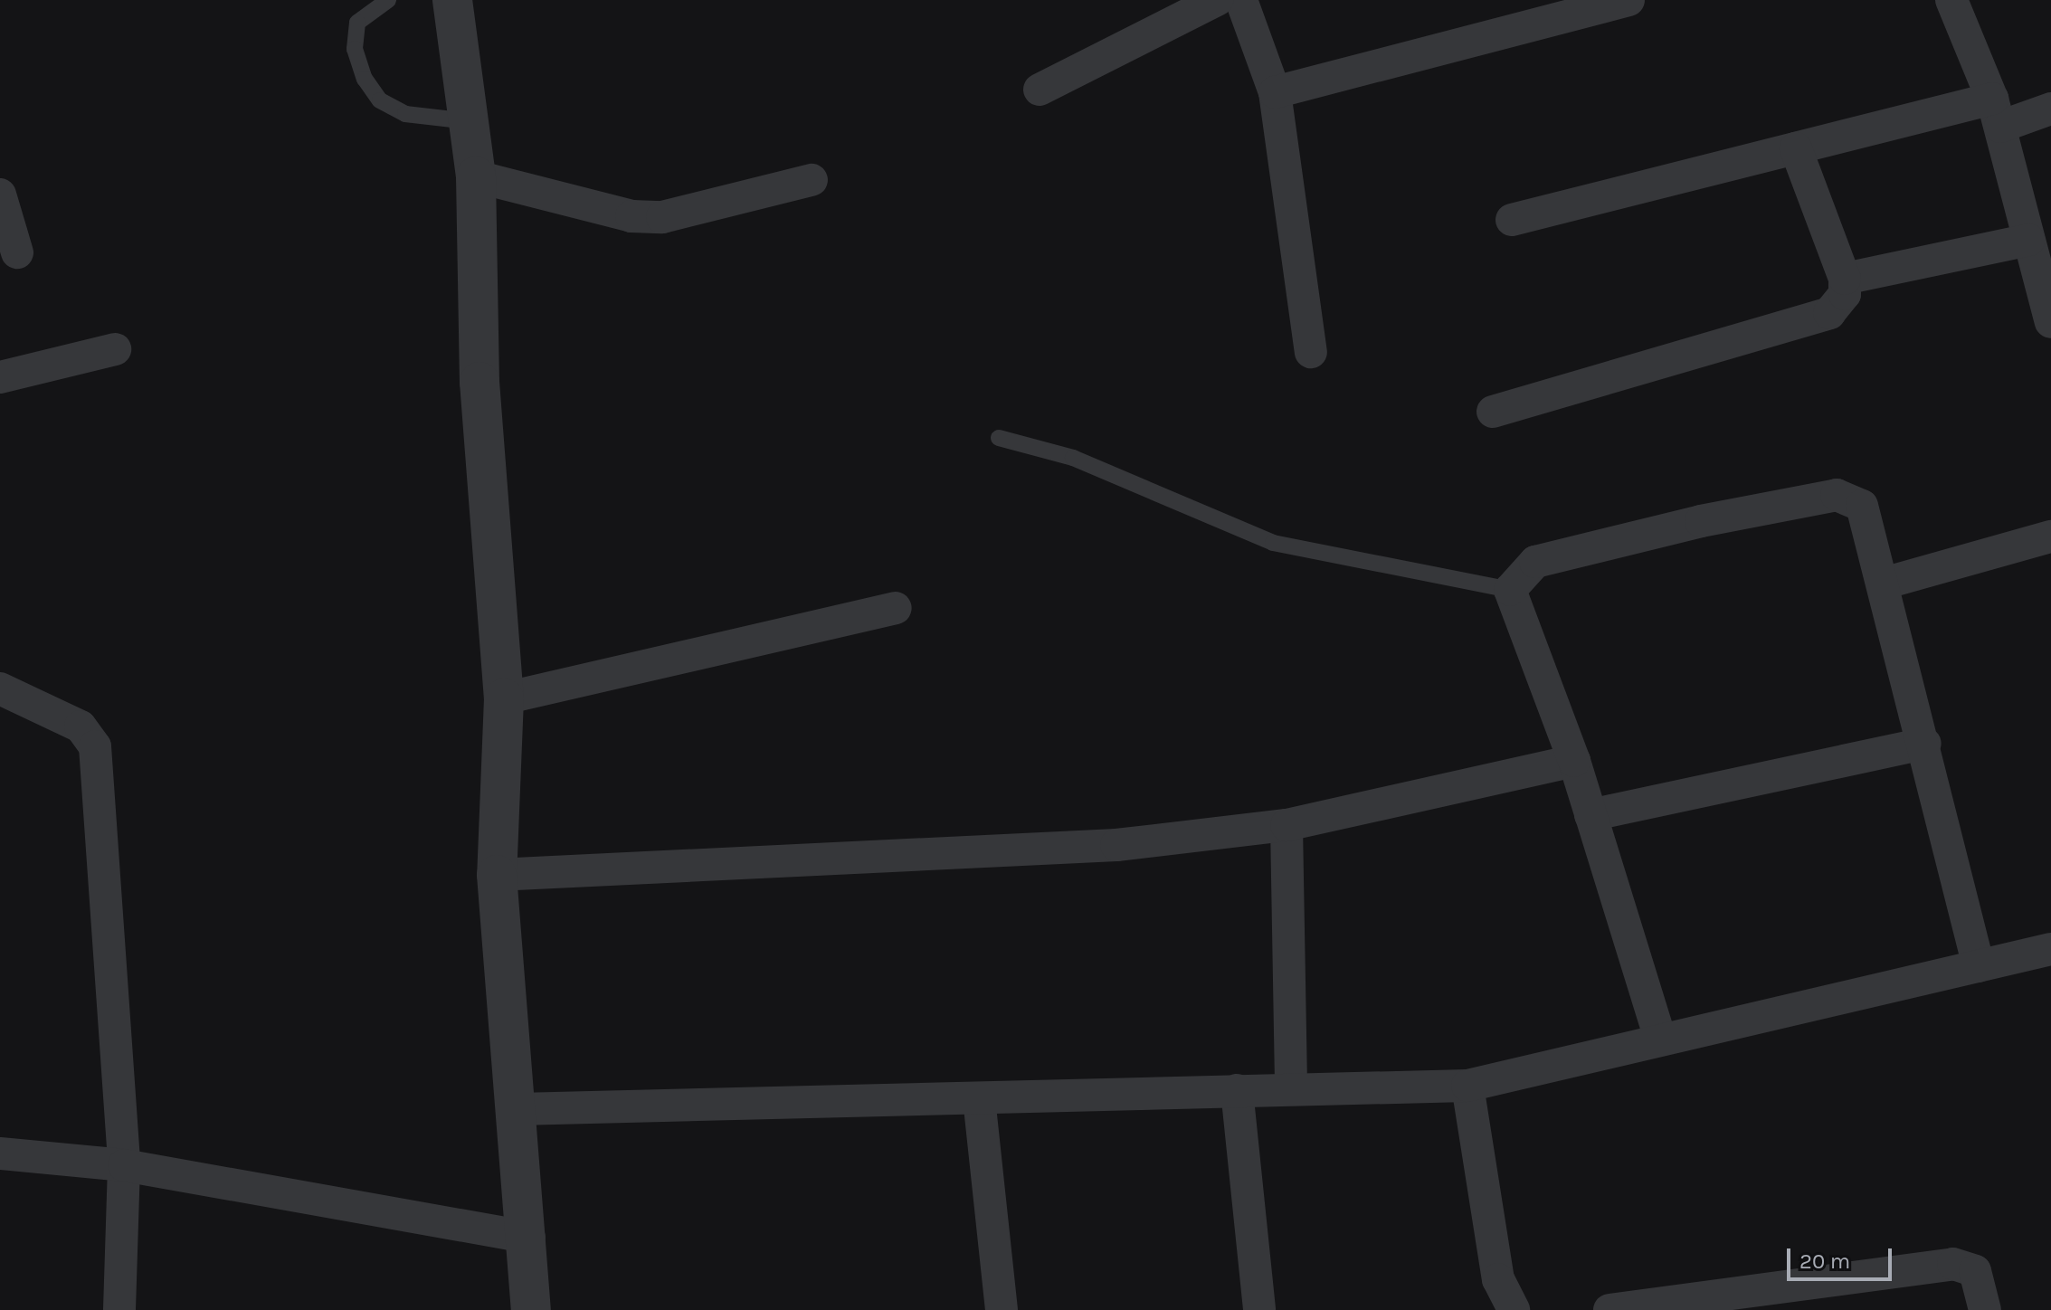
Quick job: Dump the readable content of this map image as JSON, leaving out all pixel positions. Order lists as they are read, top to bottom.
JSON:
{
  "scale_bar": "20 m"
}
